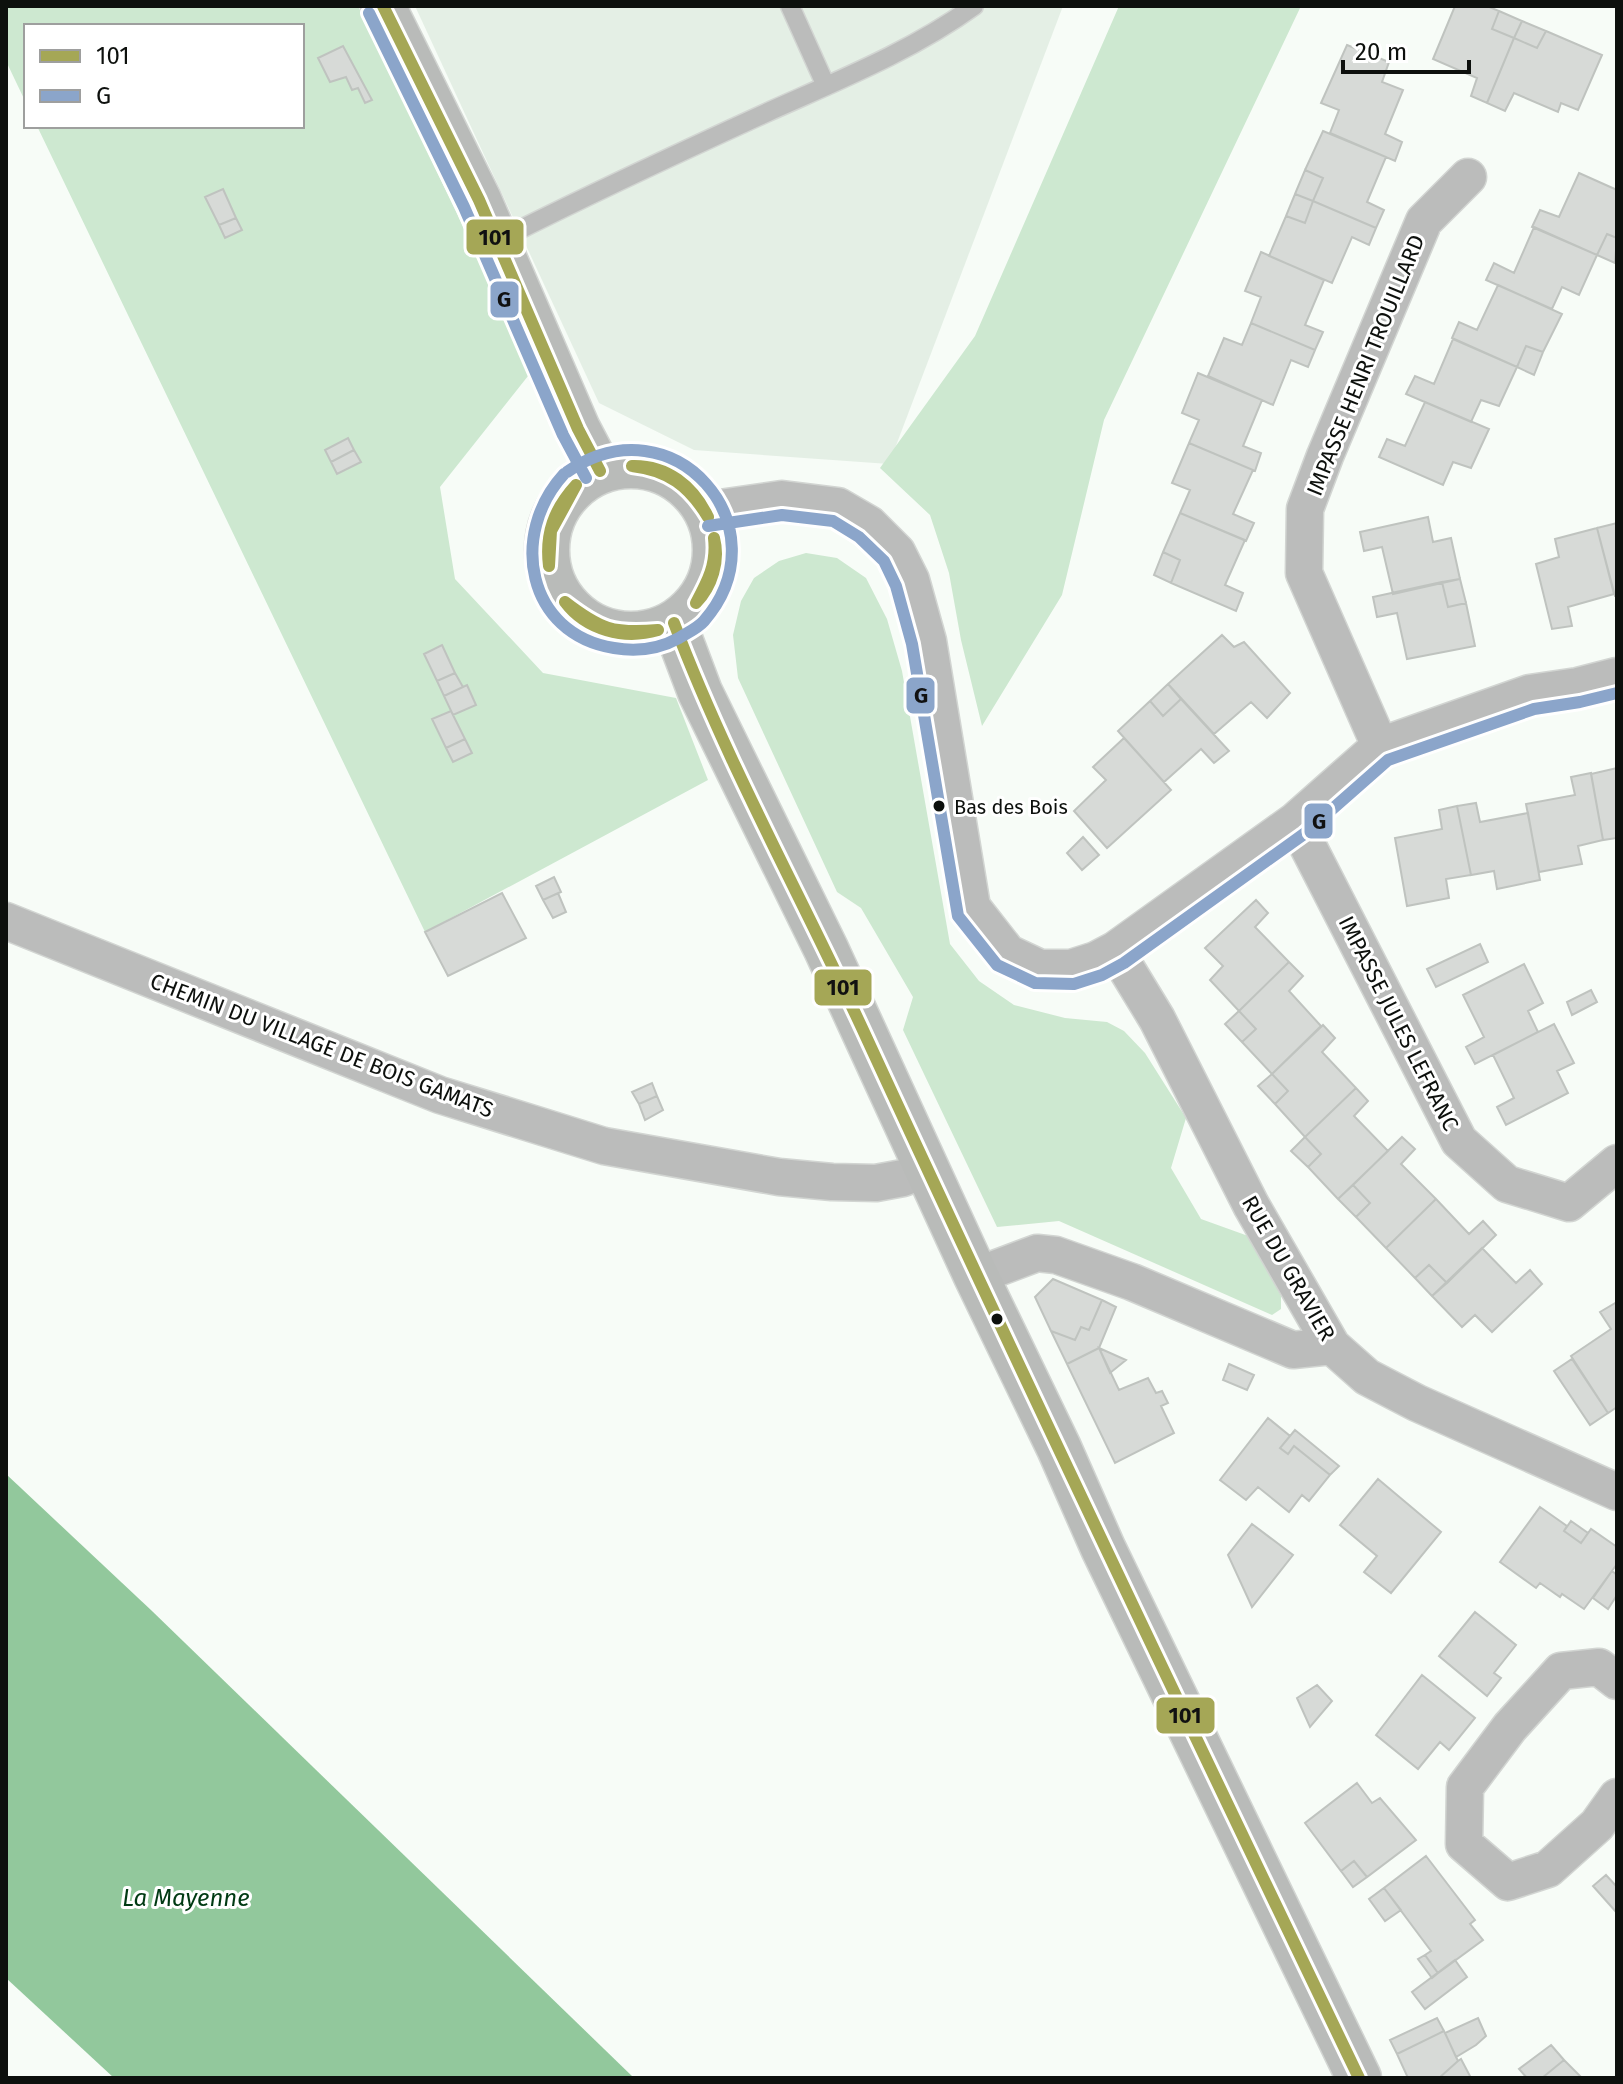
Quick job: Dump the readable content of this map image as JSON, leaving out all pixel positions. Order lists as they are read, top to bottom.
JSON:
{
  "streets": {
    "street": [
      "IMPASSE HENRI TROUILLARD",
      "IMPASSE JULES LEFRANC",
      "CHEMIN DU VILLAGE DE BOIS GAMATS",
      "RUE DU GRAVIER"
    ]
  },
  "water": ["La Mayenne"],
  "places": ["Bas des Bois"],
  "lines": ["transit line 101", "transit line G"],
  "legend": ["101", "G"],
  "scale_bar": "20 m"
}
